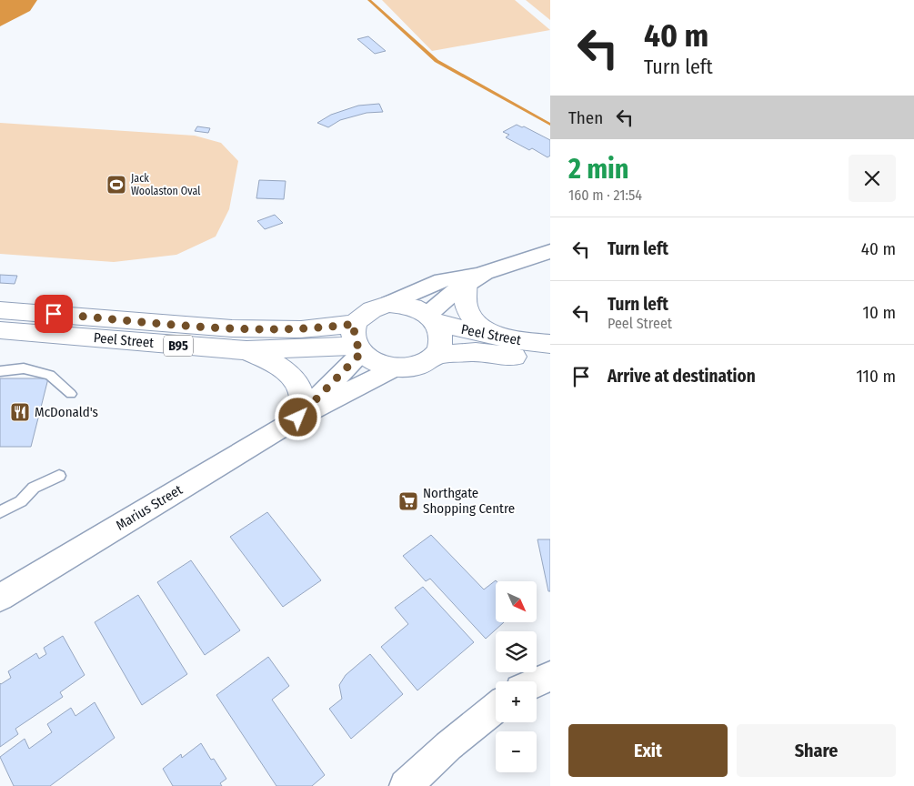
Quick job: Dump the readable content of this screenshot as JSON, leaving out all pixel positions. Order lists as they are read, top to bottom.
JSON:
{
  "streets": {
    "main road": ["Peel Street", "B95"],
    "street": ["Marius Street"]
  },
  "crossings": [
    ["Peel Street", "Marius Street"]
  ],
  "places": {
    "sports": ["Jack Woolaston Oval"],
    "restaurant": ["McDonald's"],
    "supermarket": ["Northgate Shopping Centre"]
  },
  "north": "bottom right",
  "page": {
    "turn": ["40 m", "Turn left"],
    "then": "Then",
    "heading": ["2 min", "160 m · 21:54"],
    "list": [
      {
        "name": "Turn left",
        "value": "40 m"
      },
      {
        "name": "Turn left",
        "note": "Peel Street",
        "value": "10 m"
      },
      {
        "name": "Arrive at destination",
        "value": "110 m"
      }
    ],
    "map_buttons": ["+", "−"],
    "buttons": ["Exit", "Share"]
  }
}
